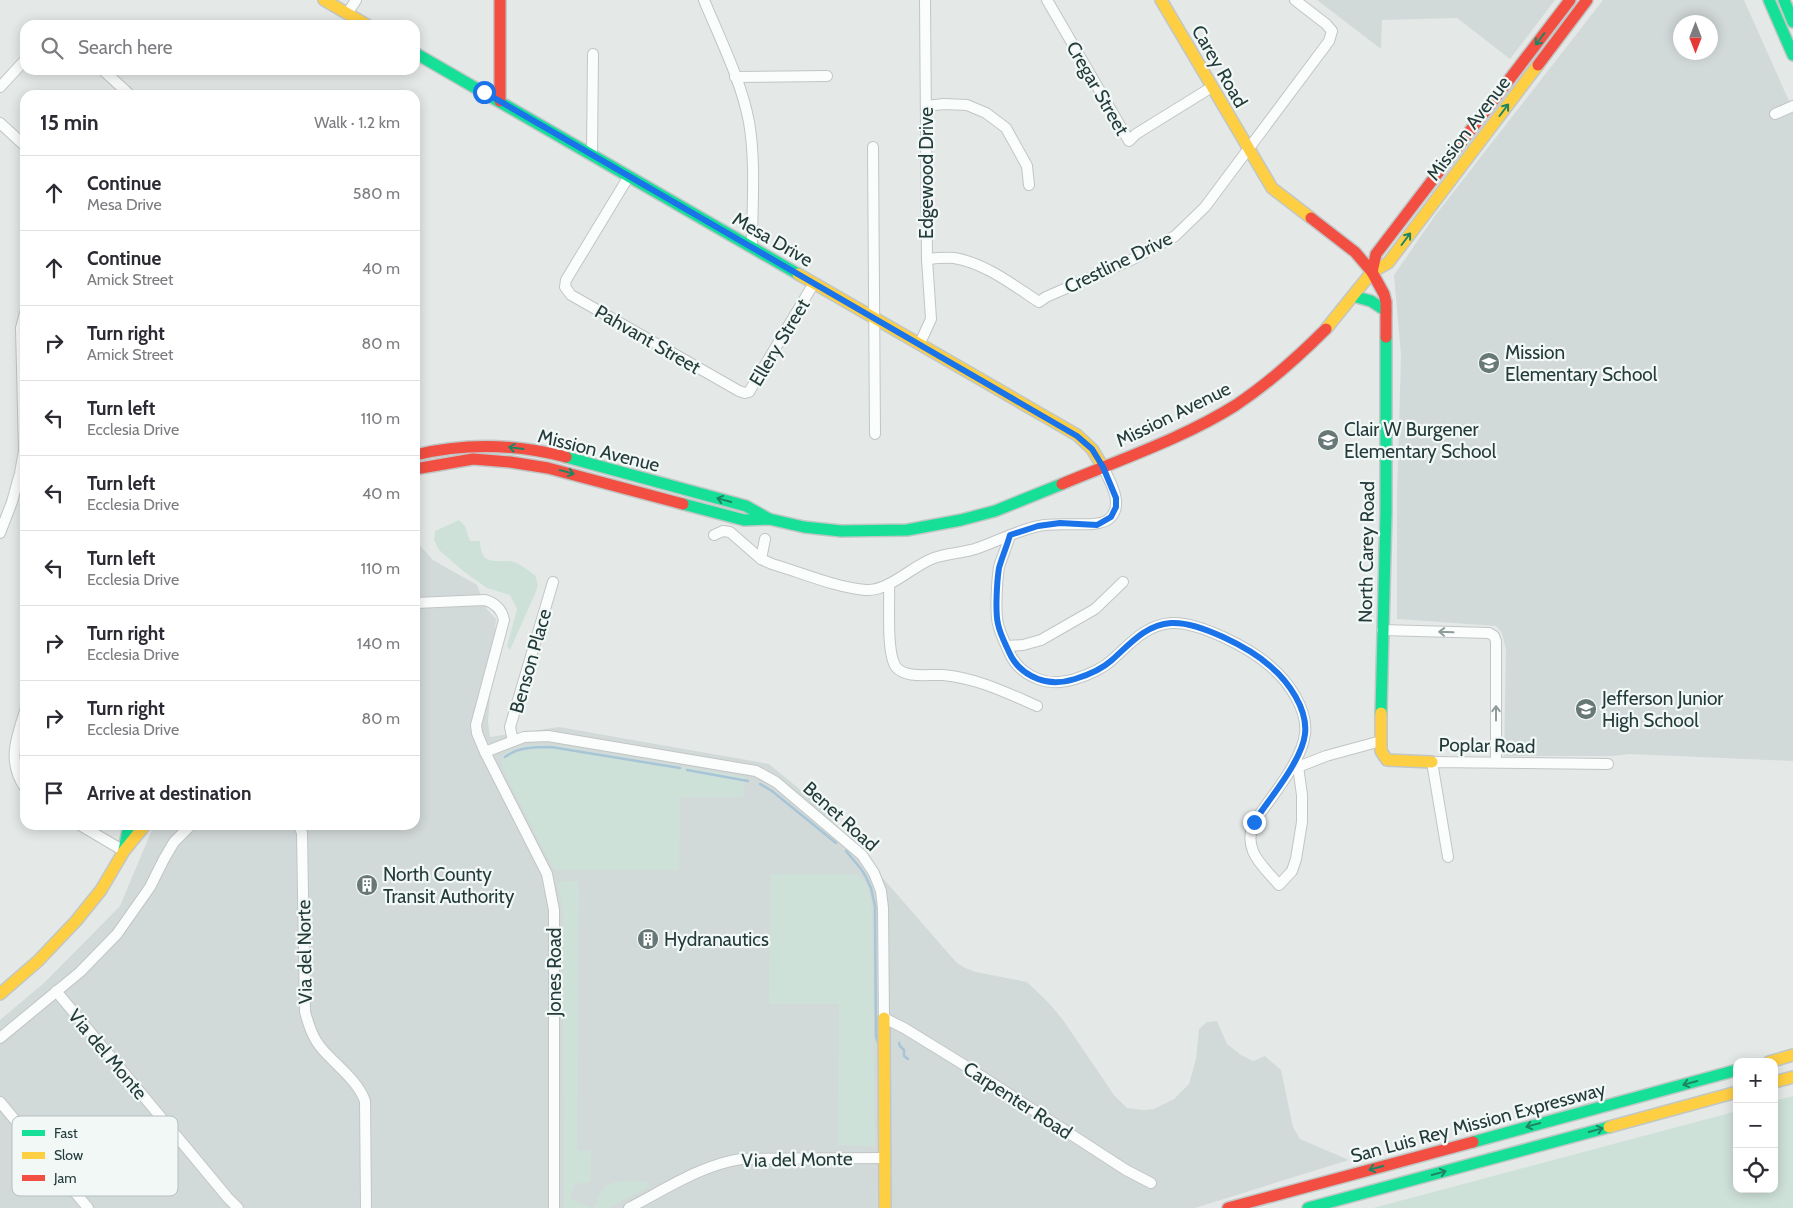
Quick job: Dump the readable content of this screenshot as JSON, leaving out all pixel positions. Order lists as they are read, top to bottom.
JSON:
{
  "streets": {
    "main road": [
      "Carey Road",
      "Mission Avenue",
      "Mesa Drive",
      "North Carey Road",
      "Poplar Road",
      "Benet Road",
      "San Luis Rey Mission Expressway"
    ],
    "street": [
      "Cregar Street",
      "Edgewood Drive",
      "Crestline Drive",
      "Pahvant Street",
      "Ellery Street",
      "Benson Place",
      "Via del Norte",
      "Jones Road",
      "Via del Monte",
      "Carpenter Road"
    ]
  },
  "crossings": [
    ["Carey Road", "Cregar Street"],
    ["Carey Road", "Crestline Drive"],
    ["Carey Road", "North Carey Road"],
    ["Mission Avenue", "Mesa Drive"],
    ["Mission Avenue", "North Carey Road"],
    ["Edgewood Drive", "Mesa Drive"],
    ["Edgewood Drive", "Crestline Drive"],
    ["Mesa Drive", "Pahvant Street"],
    ["Mesa Drive", "Ellery Street"],
    ["Crestline Drive", "North Carey Road"],
    ["Pahvant Street", "Ellery Street"],
    ["North Carey Road", "Poplar Road"],
    ["Benson Place", "Benet Road"],
    ["Benet Road", "Jones Road"],
    ["Benet Road", "Via del Monte"],
    ["Benet Road", "Carpenter Road"]
  ],
  "places": {
    "school or university": ["Mission Elementary School", "Clair W Burgener Elementary School", "Jefferson Junior High School"],
    "building": ["North County Transit Authority", "Hydranautics"]
  },
  "legend": ["Fast", "Slow", "Jam"],
  "north": "bottom",
  "page": {
    "search": "Search here",
    "heading": ["15 min", "Walk · 1.2 km"],
    "list": [
      ["Continue", "Mesa Drive", "580 m"],
      ["Continue", "Amick Street", "40 m"],
      ["Turn right", "Amick Street", "80 m"],
      ["Turn left", "Ecclesia Drive", "110 m"],
      ["Turn left", "Ecclesia Drive", "40 m"],
      ["Turn left", "Ecclesia Drive", "110 m"],
      ["Turn right", "Ecclesia Drive", "140 m"],
      ["Turn right", "Ecclesia Drive", "80 m"],
      "Arrive at destination"
    ],
    "map_buttons": ["+", "−"]
  }
}
